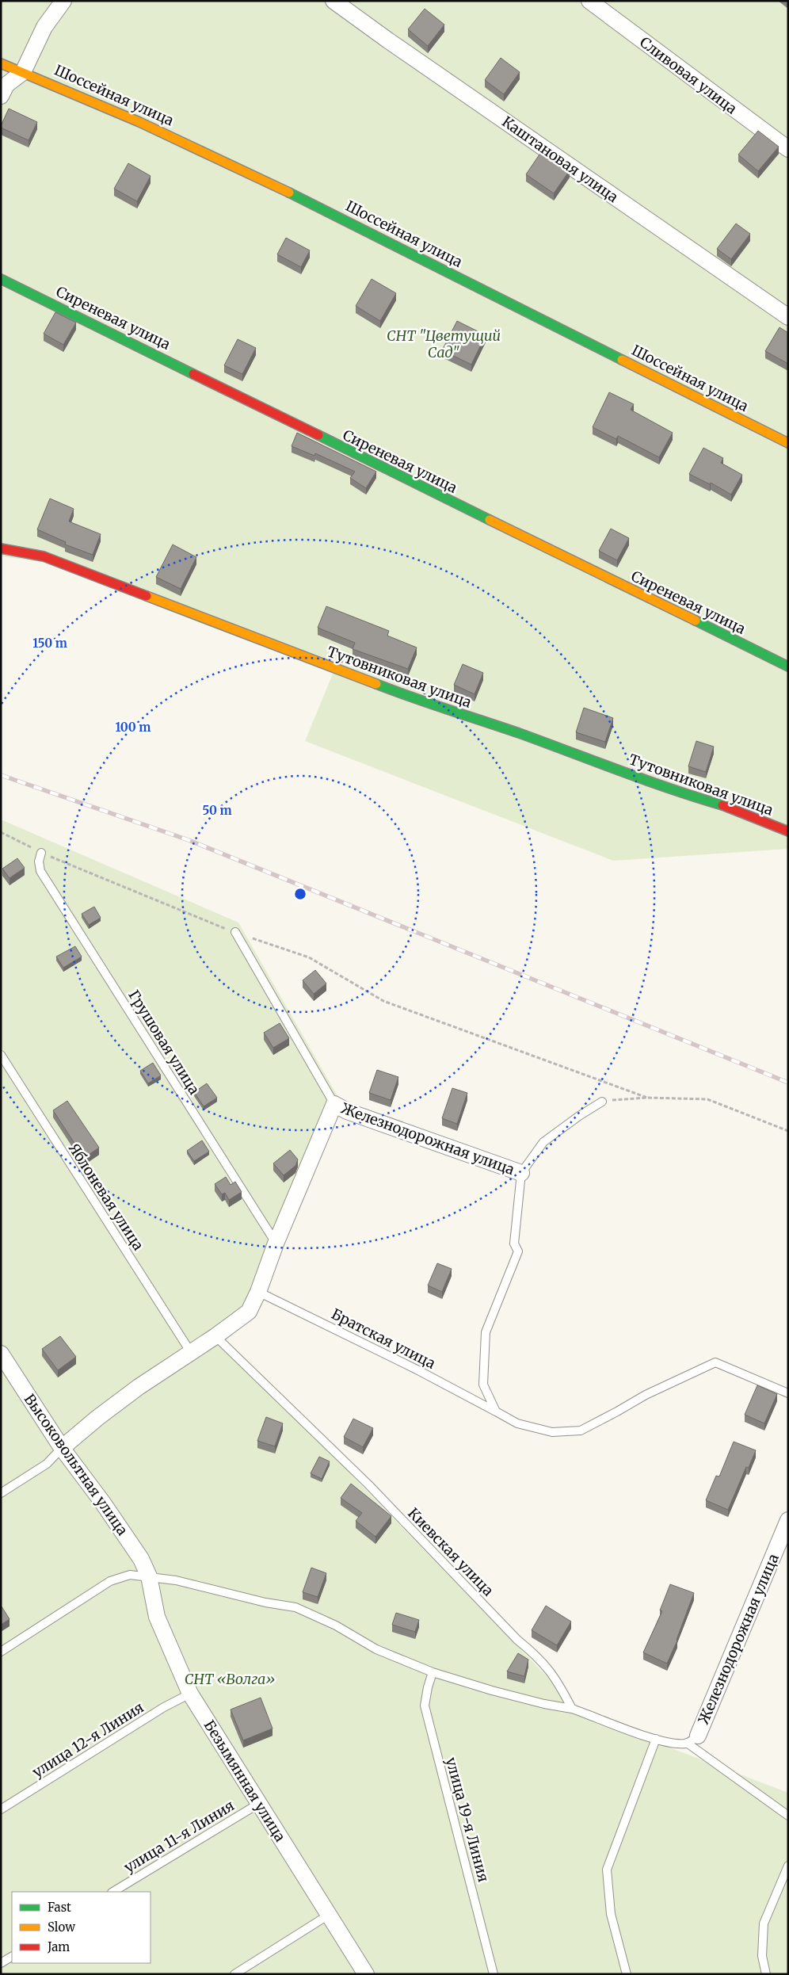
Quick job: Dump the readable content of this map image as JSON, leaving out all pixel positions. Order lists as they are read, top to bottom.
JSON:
{
  "streets": {
    "street": [
      "Сливовая улица",
      "Шоссейная улица",
      "Каштановая улица",
      "Сиреневая улица",
      "Тутовниковая улица",
      "Железнодорожная улица",
      "Высоковольтная улица",
      "Безымянная улица"
    ],
    "lane": [
      "Грушовая улица",
      "Яблоневая улица",
      "Братская улица",
      "Киевская улица",
      "улица 12-я Линия",
      "улица 19-я Линия",
      "улица 11-я Линия"
    ]
  },
  "crossings": [
    ["Высоковольтная улица", "Безымянная улица"],
    ["улица 12-я Линия", "Безымянная улица"],
    ["Безымянная улица", "улица 11-я Линия"]
  ],
  "parks": ["СНТ \"Цветущий Сад\"", "СНТ «Волга»"],
  "legend": ["Fast", "Slow", "Jam"],
  "rings": ["150 m", "100 m", "50 m"]
}
